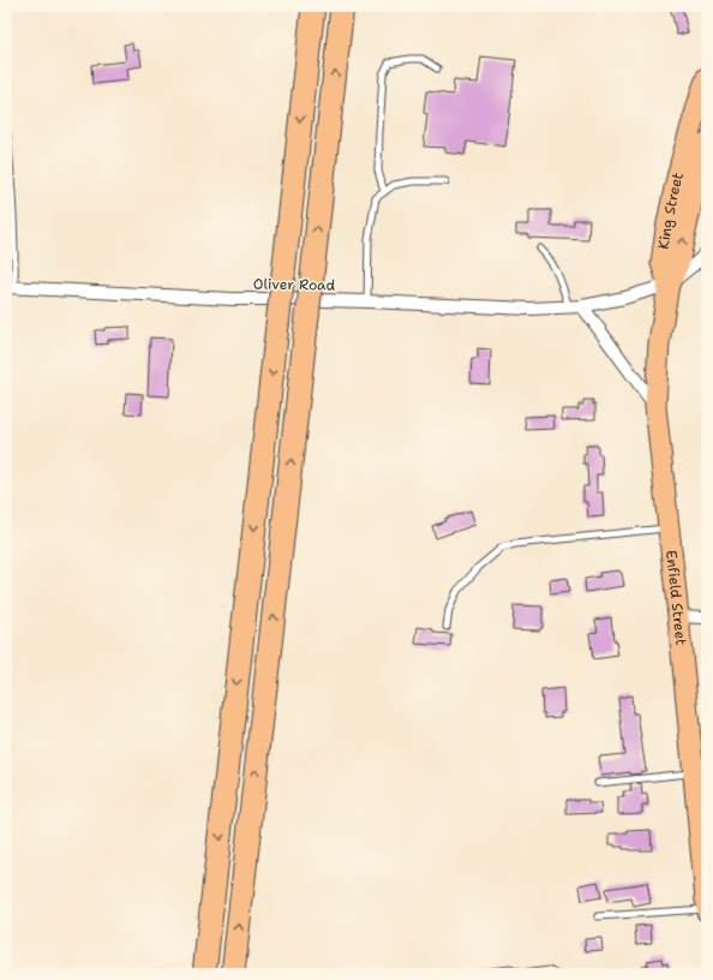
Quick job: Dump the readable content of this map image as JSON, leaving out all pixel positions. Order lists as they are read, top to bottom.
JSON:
{
  "streets": {
    "main road": ["King Street", "Enfield Street"],
    "street": ["Oliver Road"]
  },
  "crossings": [
    ["King Street", "Oliver Road"],
    ["King Street", "Enfield Street"],
    ["Oliver Road", "Enfield Street"]
  ]
}
